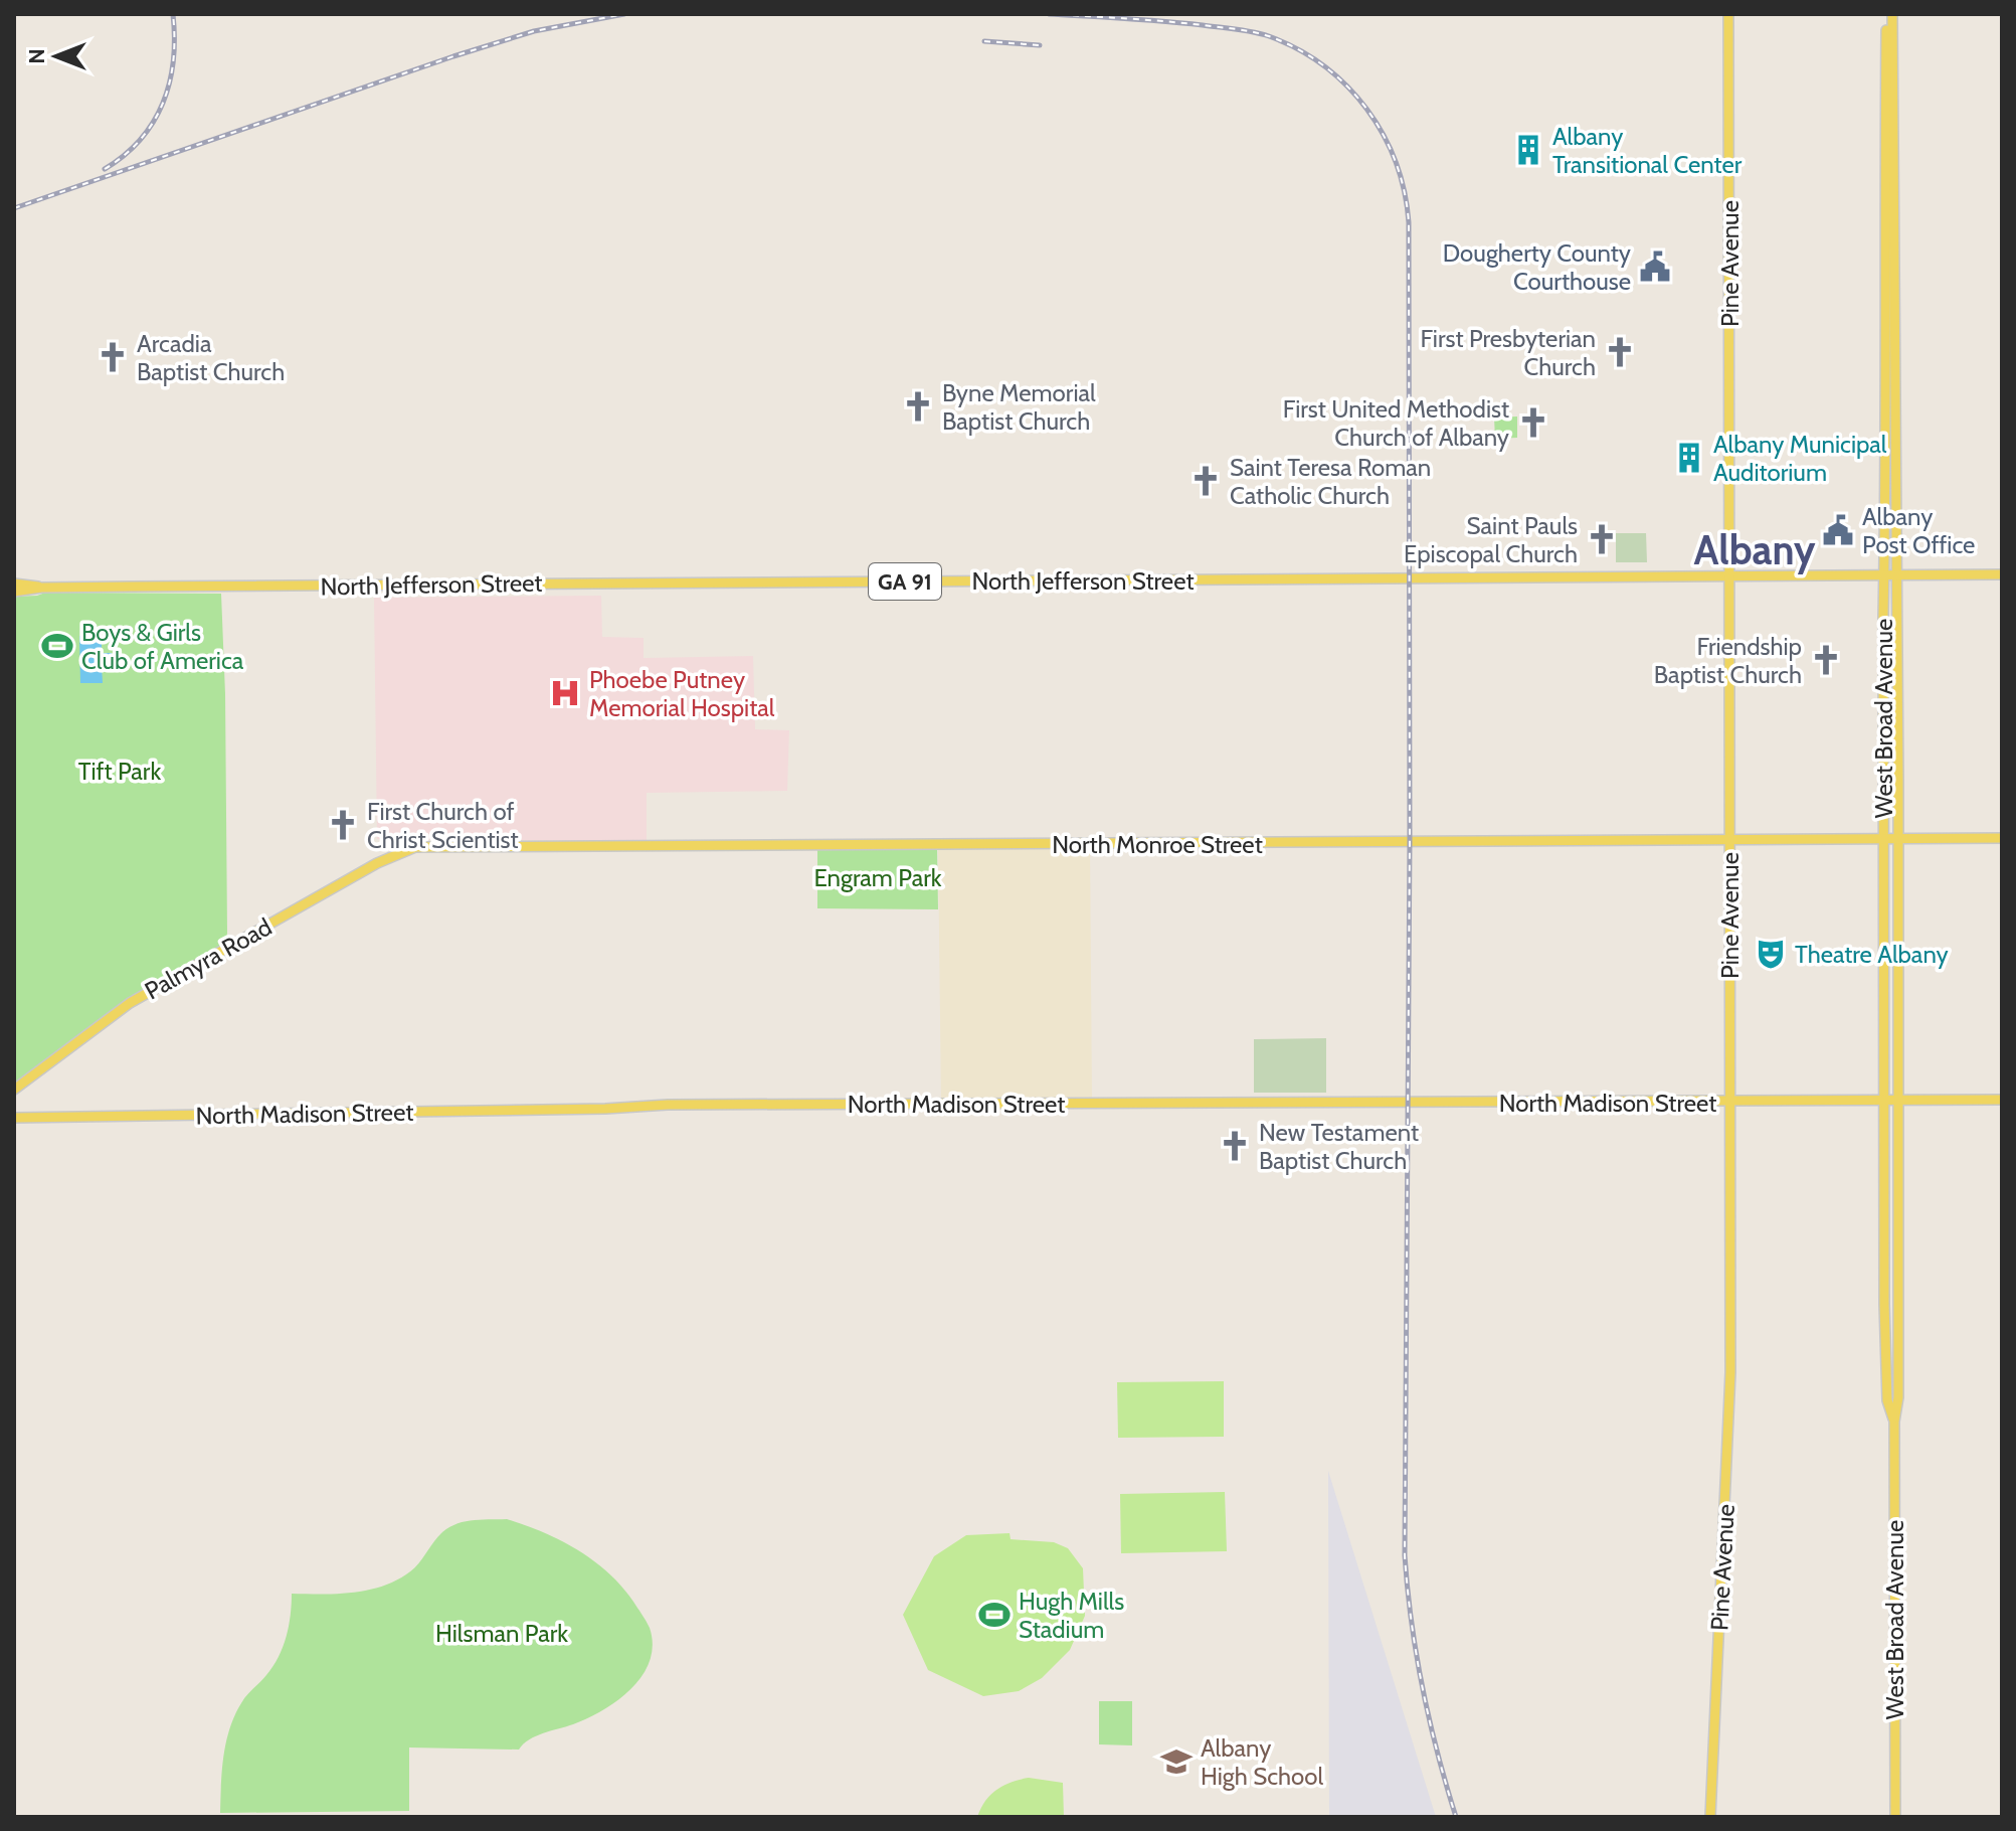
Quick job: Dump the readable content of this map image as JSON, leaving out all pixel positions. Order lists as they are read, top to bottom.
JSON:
{
  "streets": {
    "main road": [
      "Pine Avenue",
      "North Jefferson Street",
      "GA 91",
      "West Broad Avenue",
      "North Monroe Street",
      "Palmyra Road",
      "North Madison Street"
    ]
  },
  "crossings": [
    ["Pine Avenue", "North Jefferson Street"],
    ["Pine Avenue", "North Monroe Street"],
    ["Pine Avenue", "North Madison Street"],
    ["North Jefferson Street", "GA 91"],
    ["North Jefferson Street", "West Broad Avenue"],
    ["GA 91", "West Broad Avenue"],
    ["West Broad Avenue", "North Monroe Street"],
    ["West Broad Avenue", "North Madison Street"],
    ["North Monroe Street", "Palmyra Road"]
  ],
  "districts": ["Albany"],
  "parks": ["Tift Park", "Engram Park", "Hilsman Park"],
  "places": {
    "building": ["Albany Transitional Center", "Albany Municipal Auditorium"],
    "public building": ["Dougherty County Courthouse", "Albany Post Office"],
    "church": [
      "First Presbyterian Church",
      "Arcadia Baptist Church",
      "Byne Memorial Baptist Church",
      "First United Methodist Church of Albany",
      "Saint Teresa Roman Catholic Church",
      "Saint Pauls Episcopal Church",
      "Friendship Baptist Church",
      "First Church of Christ Scientist",
      "New Testament Baptist Church"
    ],
    "sports": ["Boys & Girls Club of America", "Hugh Mills Stadium"],
    "hospital": ["Phoebe Putney Memorial Hospital"],
    "theatre": ["Theatre Albany"],
    "school or university": ["Albany High School"]
  },
  "north": "left"
}
